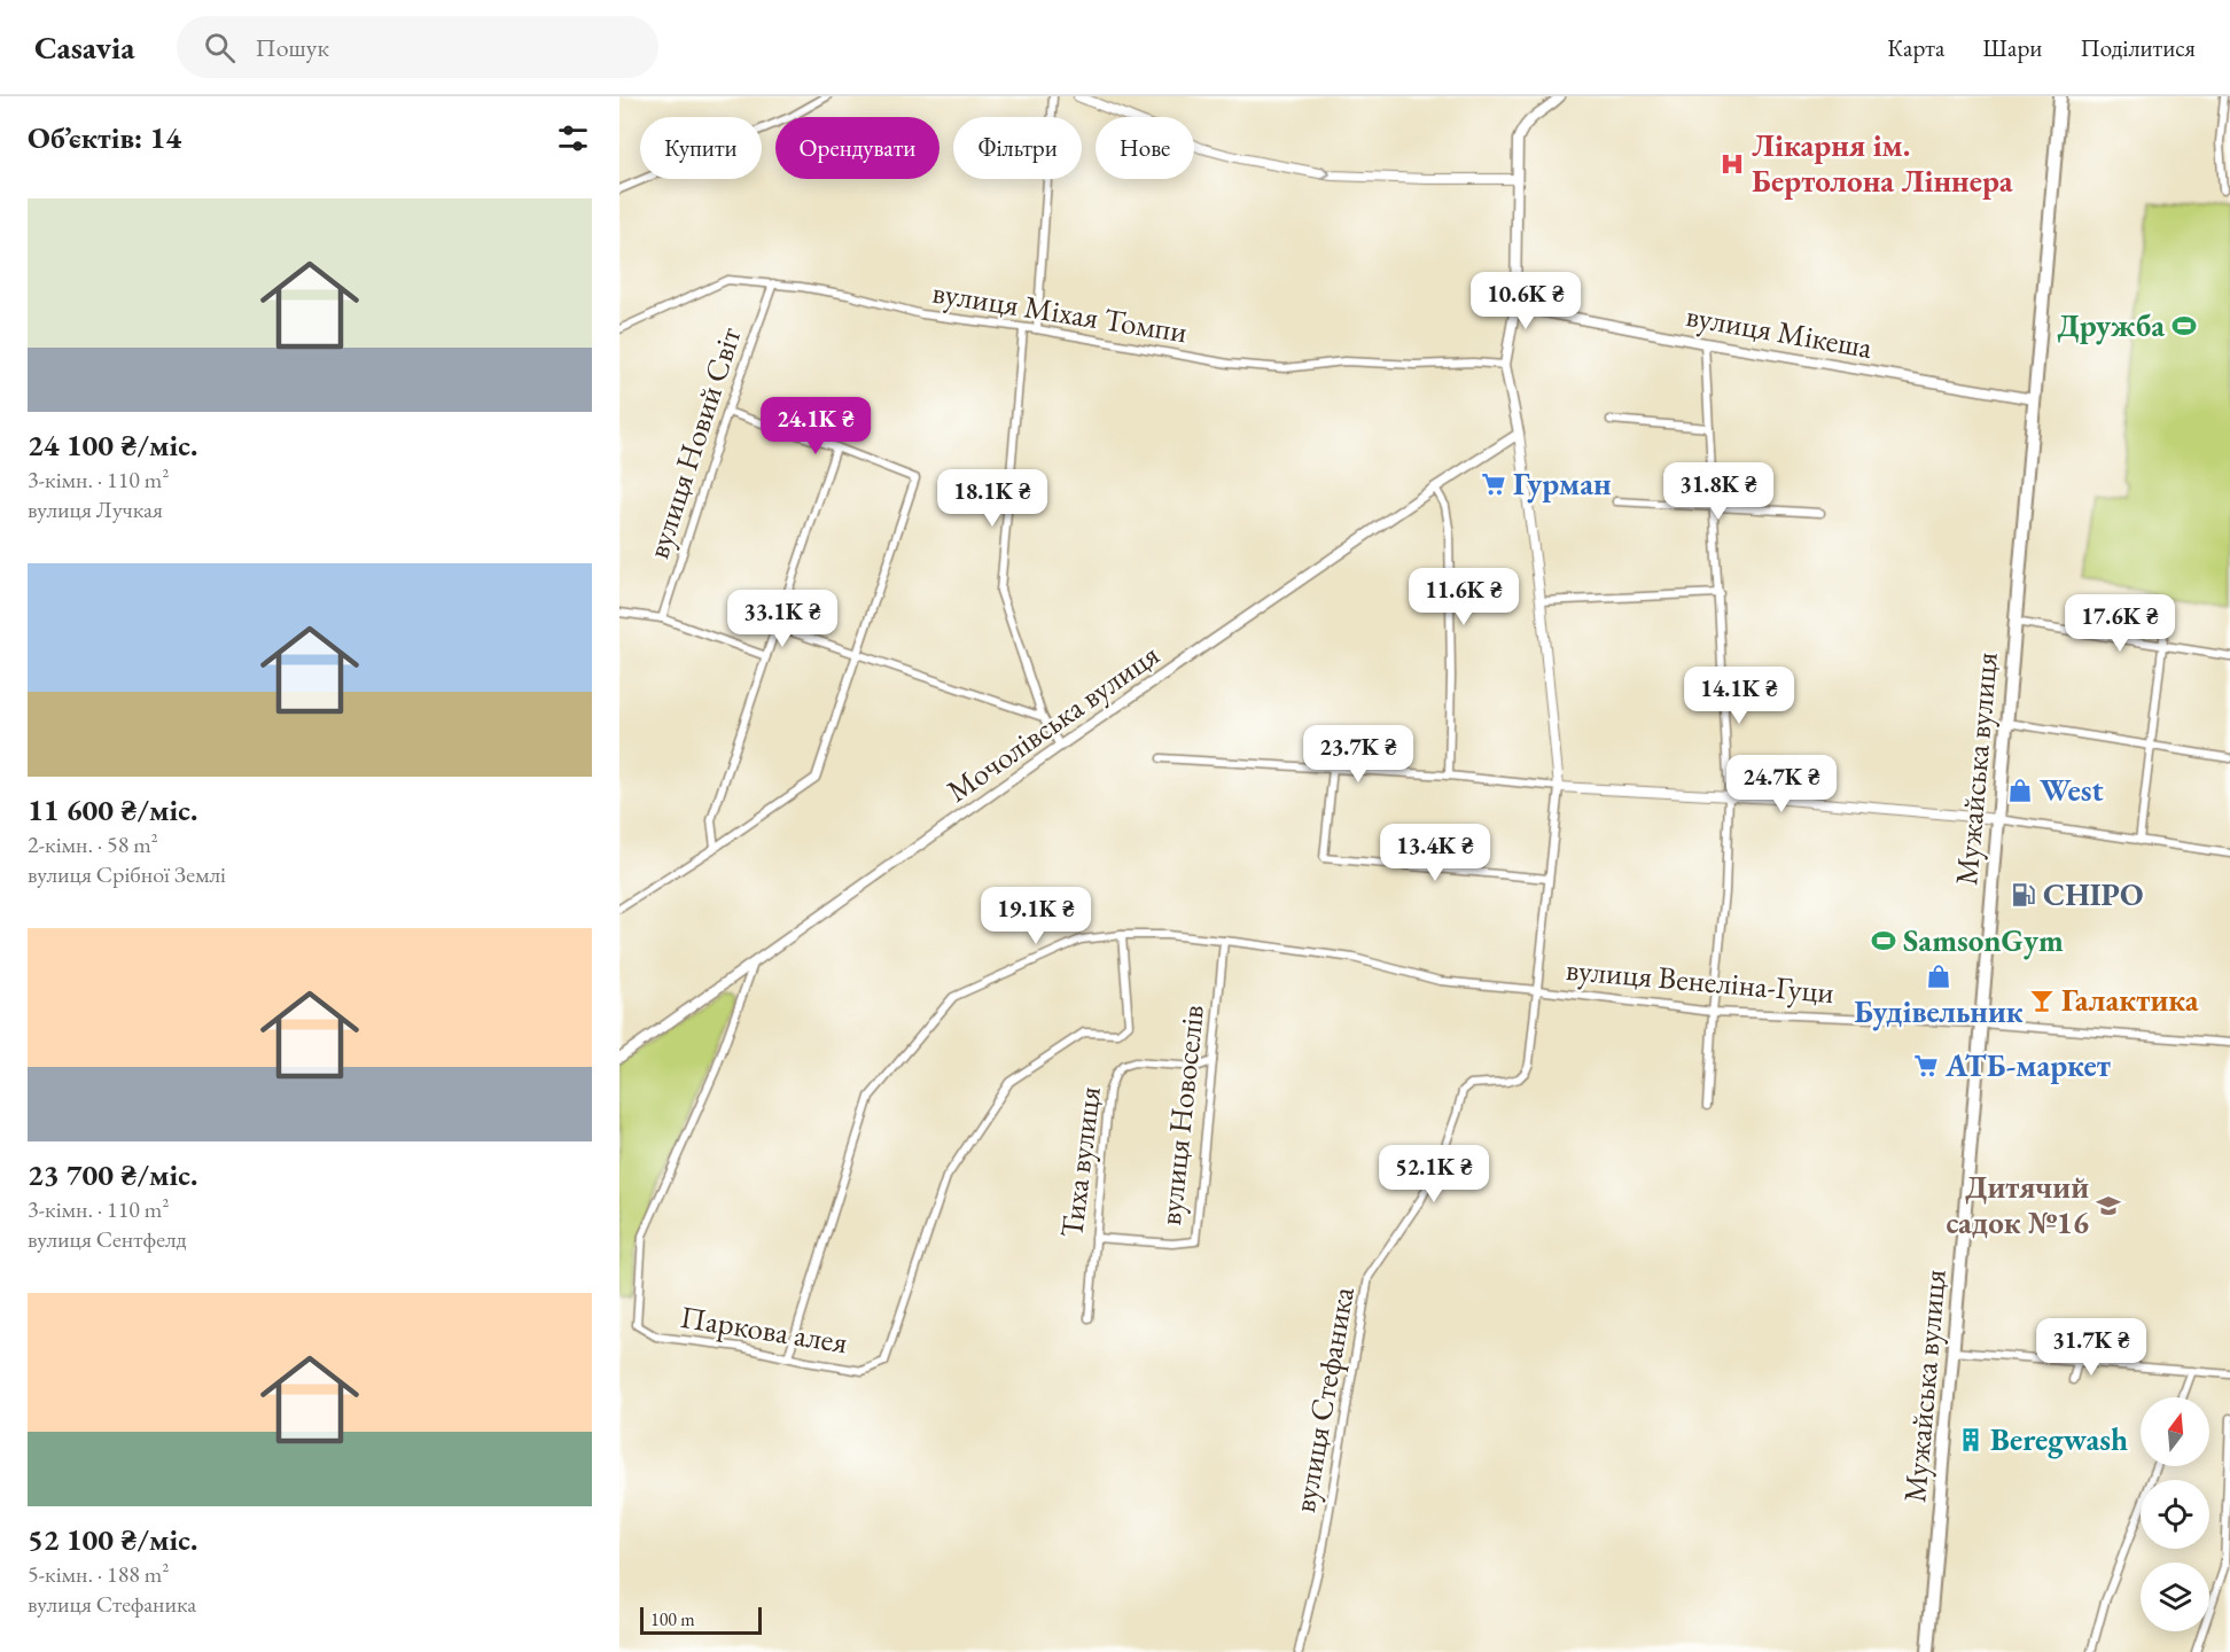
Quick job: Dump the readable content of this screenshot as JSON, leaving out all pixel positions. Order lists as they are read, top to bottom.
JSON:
{
  "streets": {
    "highway": ["Мужайська вулиця"],
    "main road": ["вулиця Мікеша", "Мочолівська вулиця", "вулиця Стефаника"],
    "street": [
      "вулиця Міхая Томпи",
      "вулиця Новий Світ",
      "вулиця Венеліна-Гуци",
      "вулиця Новоселів",
      "Тиха вулиця",
      "Паркова алея"
    ]
  },
  "crossings": [
    ["вулиця Міхая Томпи", "вулиця Новий Світ"],
    ["вулиця Міхая Томпи", "вулиця Стефаника"],
    ["вулиця Мікеша", "Мужайська вулиця"],
    ["вулиця Мікеша", "вулиця Стефаника"],
    ["Мочолівська вулиця", "Паркова алея"],
    ["Мочолівська вулиця", "вулиця Стефаника"],
    ["Мужайська вулиця", "вулиця Венеліна-Гуци"],
    ["вулиця Венеліна-Гуци", "вулиця Новоселів"],
    ["вулиця Венеліна-Гуци", "Паркова алея"],
    ["вулиця Венеліна-Гуци", "вулиця Стефаника"],
    ["вулиця Новоселів", "Тиха вулиця"]
  ],
  "places": {
    "hospital": ["Лікарня ім. Бертолона Ліннера"],
    "sports": ["Дружба", "SamsonGym"],
    "supermarket": ["Гурман", "АТБ-маркет"],
    "shop": ["West", "Будівельник"],
    "fuel station": ["CHIPO"],
    "bar": ["Галактика"],
    "school or university": ["Дитячий садок №16"],
    "building": ["Beregwash"]
  },
  "scale_bar": "100 m",
  "north": "top",
  "page": {
    "header": "Casavia",
    "search": "Пошук",
    "nav": ["Карта", "Шари", "Поділитися"],
    "heading": "Об’єктів: 14",
    "chip": [
      "Купити",
      "Орендувати",
      "Фільтри",
      "Нове"
    ],
    "list": [
      {
        "name": "24 100 ₴/міс.",
        "note": "3-кімн. · 110 m² · вулиця Лучкая"
      },
      {
        "name": "11 600 ₴/міс.",
        "note": "2-кімн. · 58 m² · вулиця Срібної Землі"
      },
      {
        "name": "23 700 ₴/міс.",
        "note": "3-кімн. · 110 m² · вулиця Сентфелд"
      },
      {
        "name": "52 100 ₴/міс.",
        "note": "5-кімн. · 188 m² · вулиця Стефаника"
      }
    ],
    "price": [
      "10.6K ₴",
      "24.1K ₴",
      "31.8K ₴",
      "18.1K ₴",
      "11.6K ₴",
      "33.1K ₴",
      "17.6K ₴",
      "14.1K ₴",
      "23.7K ₴",
      "24.7K ₴",
      "13.4K ₴",
      "19.1K ₴",
      "52.1K ₴",
      "31.7K ₴"
    ],
    "scale": "100 m"
  }
}
